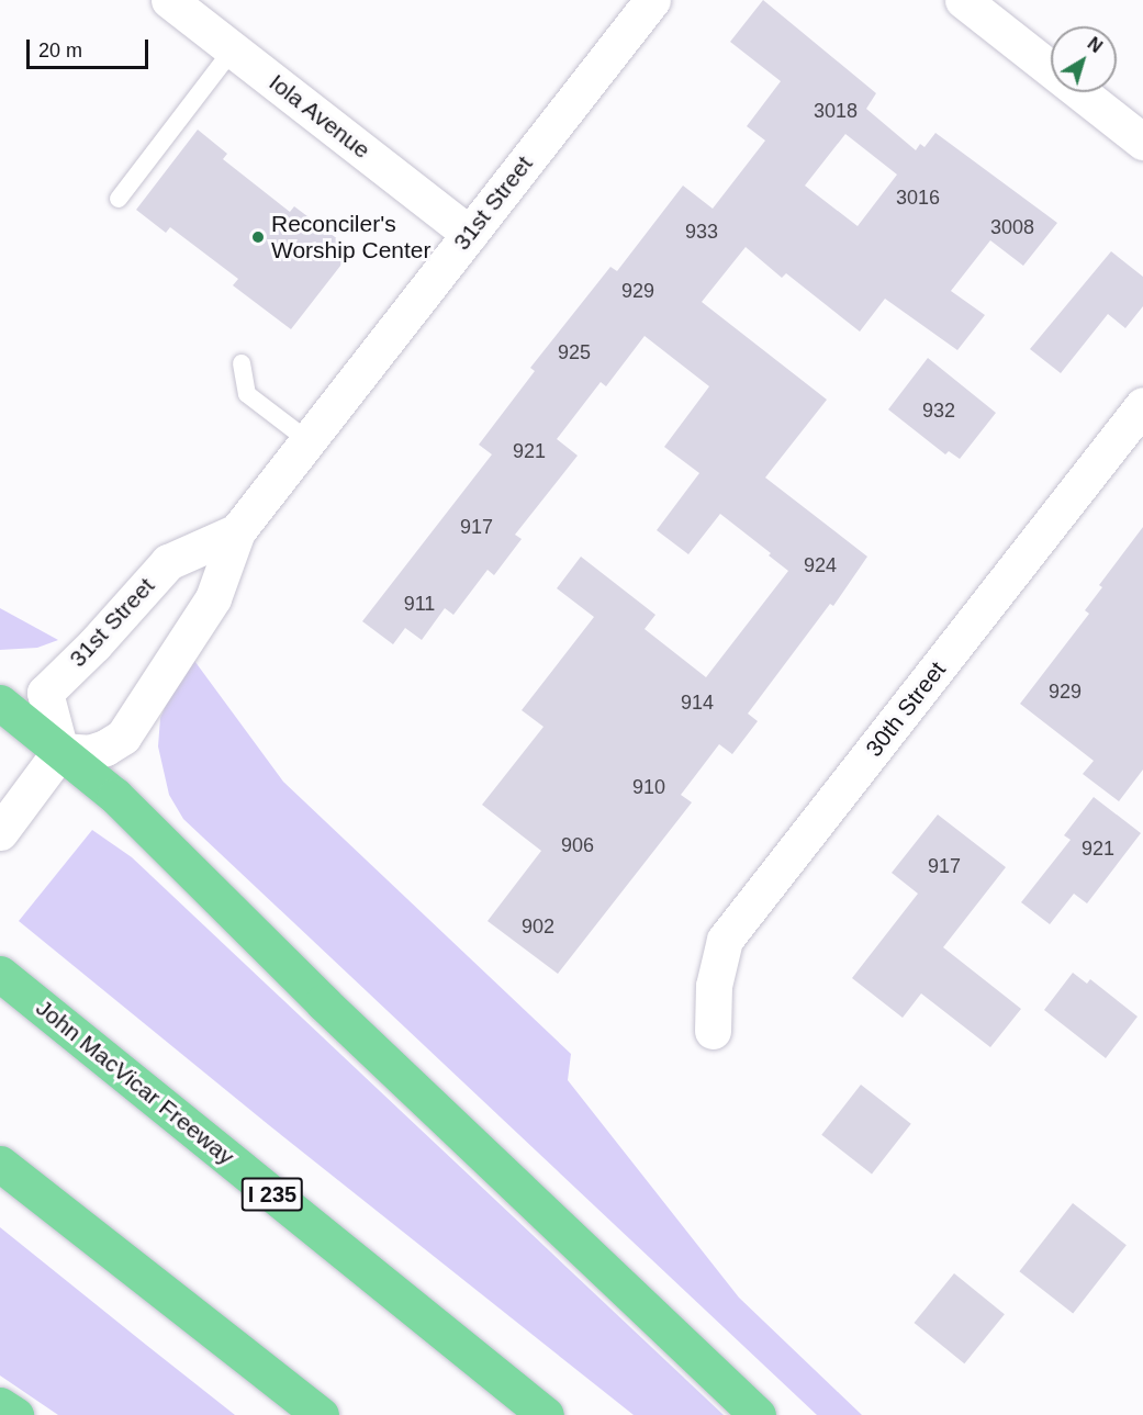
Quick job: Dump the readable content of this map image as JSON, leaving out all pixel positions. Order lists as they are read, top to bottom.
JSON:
{
  "streets": {
    "highway": ["John MacVicar Freeway", "I 235"],
    "main road": ["Iola Avenue", "31st Street", "30th Street"]
  },
  "crossings": [
    ["Iola Avenue", "31st Street"]
  ],
  "places": ["Reconciler's Worship Center"],
  "house_numbers": [
    "3018",
    "3016",
    "3008",
    "933",
    "929",
    "925",
    "932",
    "921",
    "917",
    "924",
    "911",
    "929",
    "914",
    "910",
    "906",
    "921",
    "917",
    "902"
  ],
  "scale_bar": "20 m",
  "north": "top right"
}
